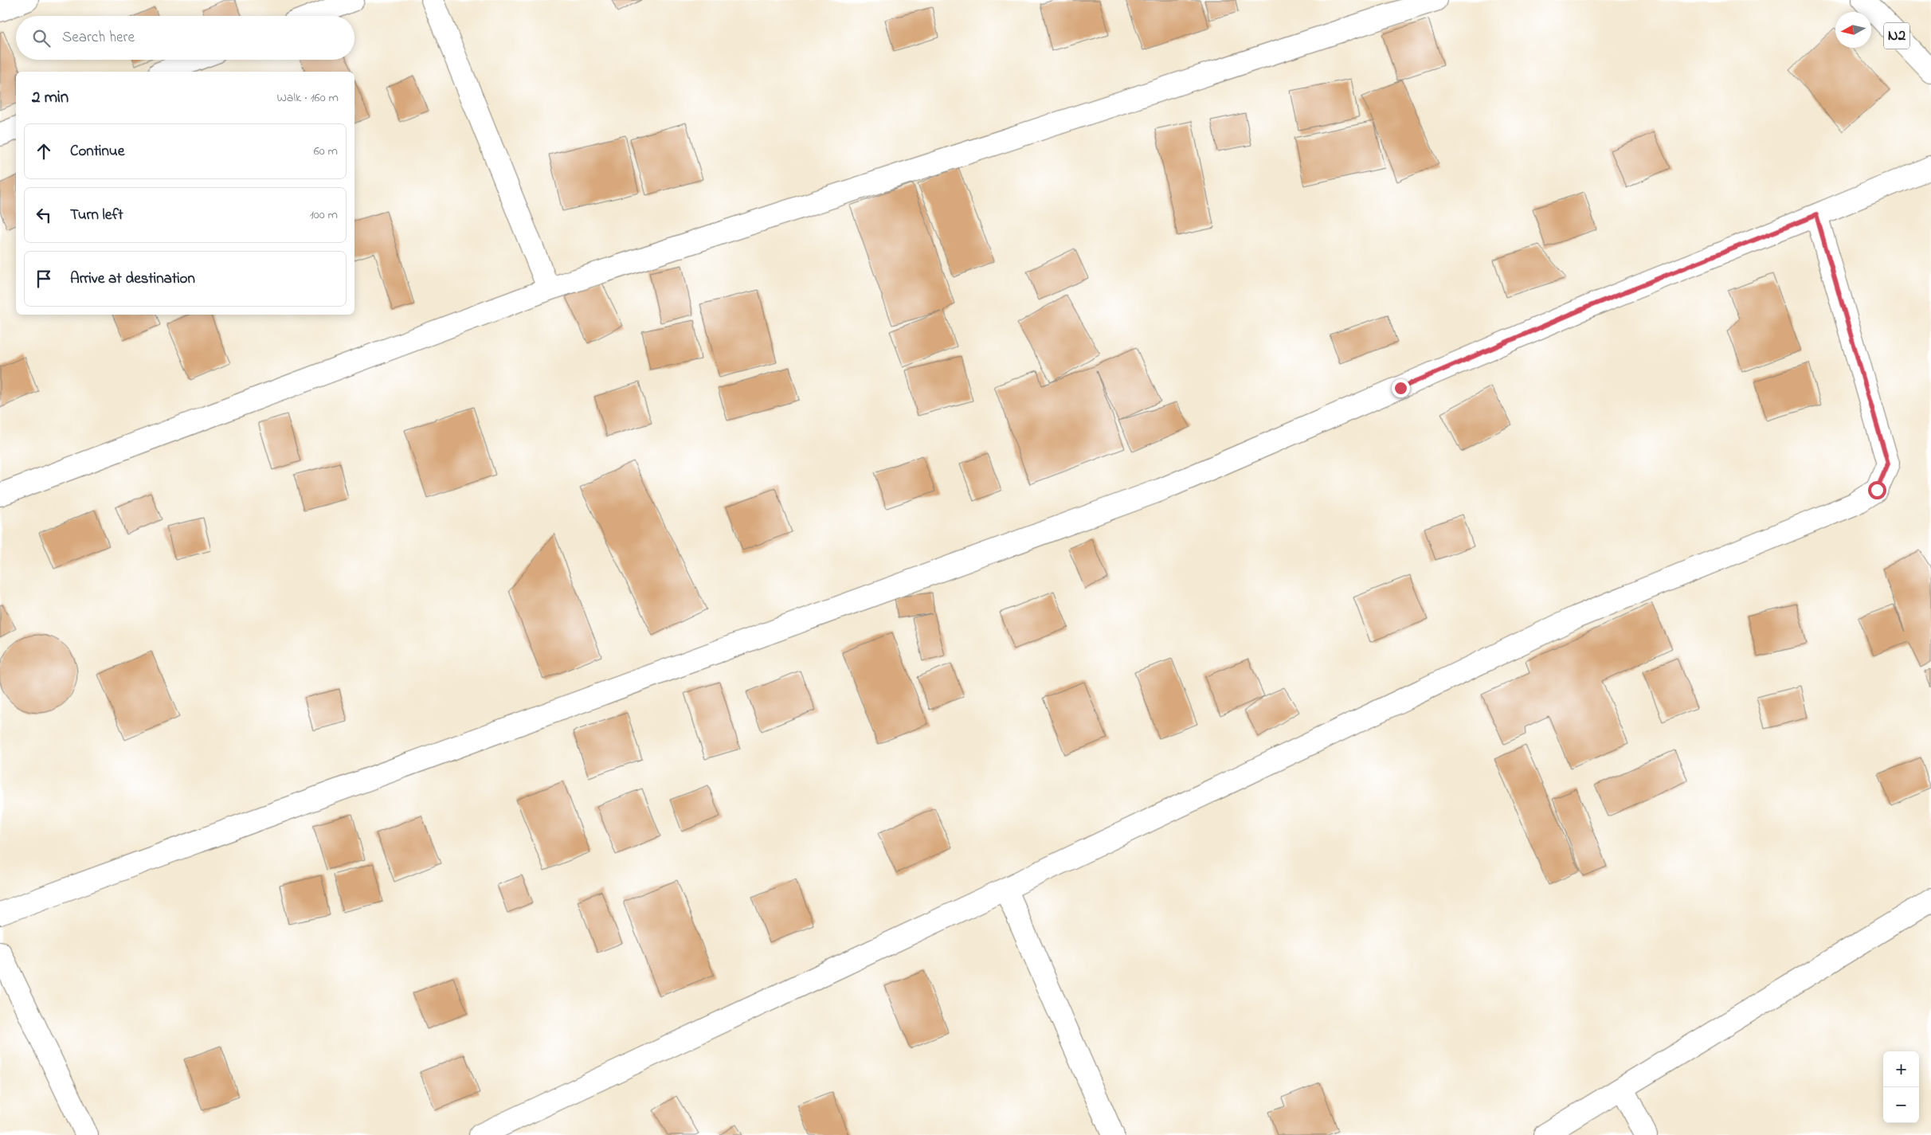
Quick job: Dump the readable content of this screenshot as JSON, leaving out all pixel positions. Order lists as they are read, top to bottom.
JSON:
{
  "streets": {
    "main road": ["N2"]
  },
  "north": "left",
  "page": {
    "search": "Search here",
    "heading": ["2 min", "Walk · 160 m"],
    "list": [
      ["Continue", "60 m"],
      ["Turn left", "100 m"],
      "Arrive at destination"
    ],
    "map_buttons": ["+", "−"]
  }
}
